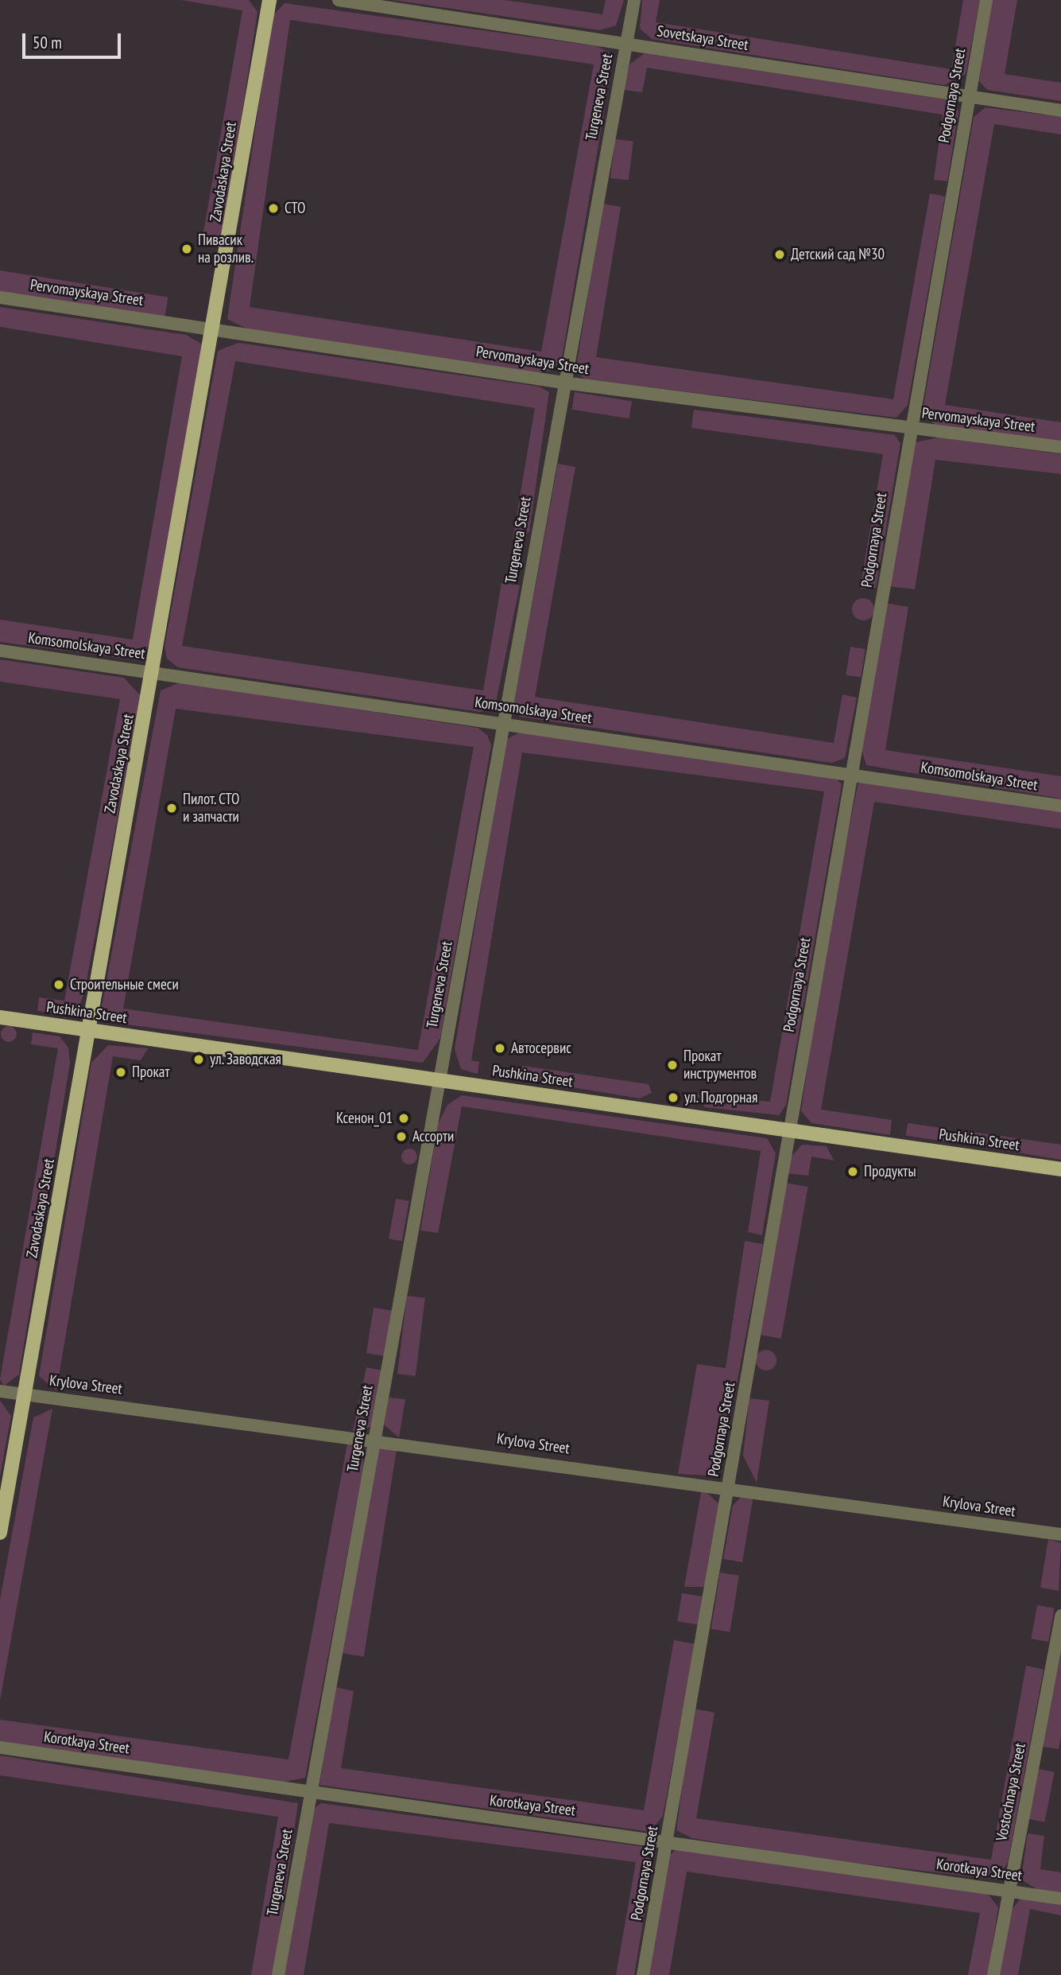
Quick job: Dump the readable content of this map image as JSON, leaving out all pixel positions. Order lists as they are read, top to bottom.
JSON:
{
  "streets": {
    "main road": ["Zavodaskaya Street", "Pushkina Street"],
    "street": [
      "Sovetskaya Street",
      "Podgornaya Street",
      "Turgeneva Street",
      "Pervomayskaya Street",
      "Komsomolskaya Street",
      "Krylova Street",
      "Korotkaya Street",
      "Vostochnaya Street"
    ]
  },
  "crossings": [
    ["Sovetskaya Street", "Podgornaya Street"],
    ["Sovetskaya Street", "Turgeneva Street"],
    ["Podgornaya Street", "Pervomayskaya Street"],
    ["Podgornaya Street", "Komsomolskaya Street"],
    ["Podgornaya Street", "Pushkina Street"],
    ["Podgornaya Street", "Krylova Street"],
    ["Podgornaya Street", "Korotkaya Street"],
    ["Turgeneva Street", "Pervomayskaya Street"],
    ["Turgeneva Street", "Komsomolskaya Street"],
    ["Turgeneva Street", "Pushkina Street"],
    ["Turgeneva Street", "Krylova Street"],
    ["Turgeneva Street", "Korotkaya Street"],
    ["Zavodaskaya Street", "Pervomayskaya Street"],
    ["Zavodaskaya Street", "Komsomolskaya Street"],
    ["Zavodaskaya Street", "Pushkina Street"],
    ["Zavodaskaya Street", "Krylova Street"],
    ["Korotkaya Street", "Vostochnaya Street"]
  ],
  "places": [
    "СТО",
    "Пивасик на розлив.",
    "Детский сад №30",
    "Пилот. СТО и запчасти",
    "Строительные смеси",
    "Автосервис",
    "ул. Заводская",
    "Прокат инструментов",
    "Прокат",
    "ул. Подгорная",
    "Ксенон_01",
    "Ассорти",
    "Продукты"
  ],
  "scale_bar": "50 m"
}
